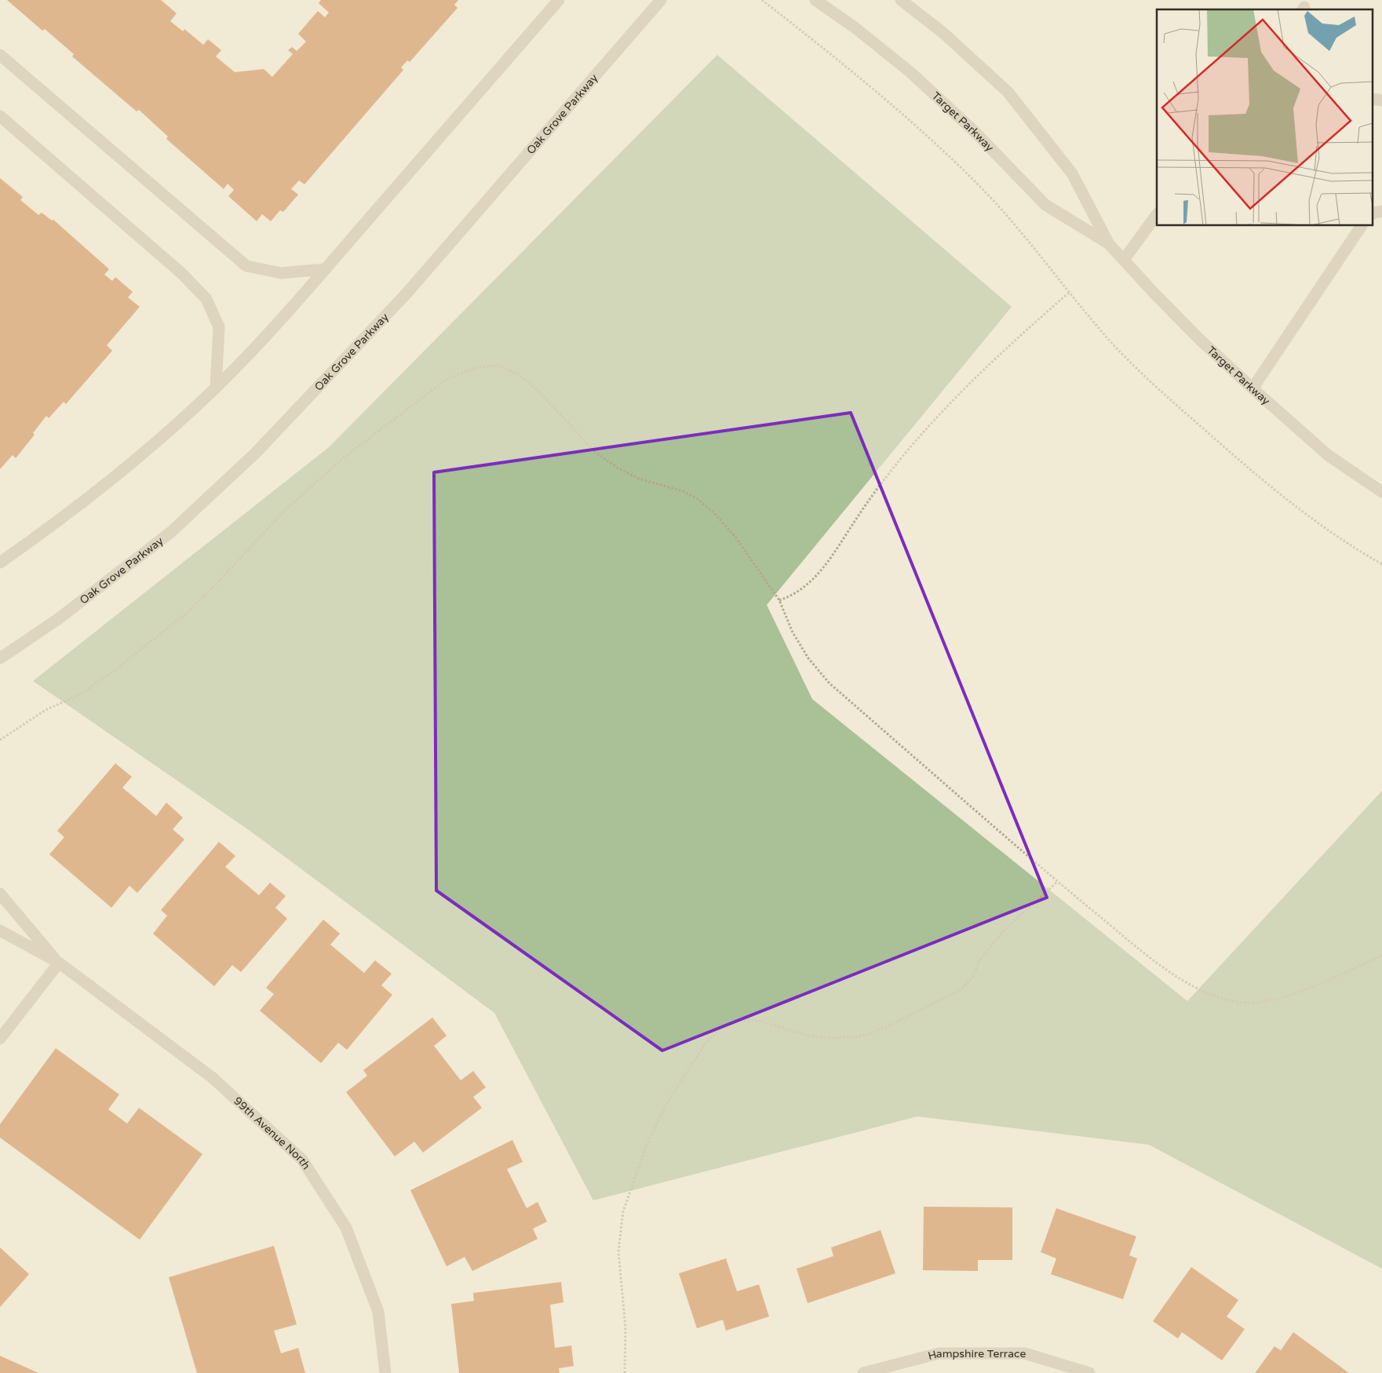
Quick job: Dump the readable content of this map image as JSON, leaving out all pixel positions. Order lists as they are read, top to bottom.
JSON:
{
  "streets": {
    "street": [
      "Oak Grove Parkway",
      "Target Parkway",
      "99th Avenue North",
      "Hampshire Terrace"
    ]
  }
}
